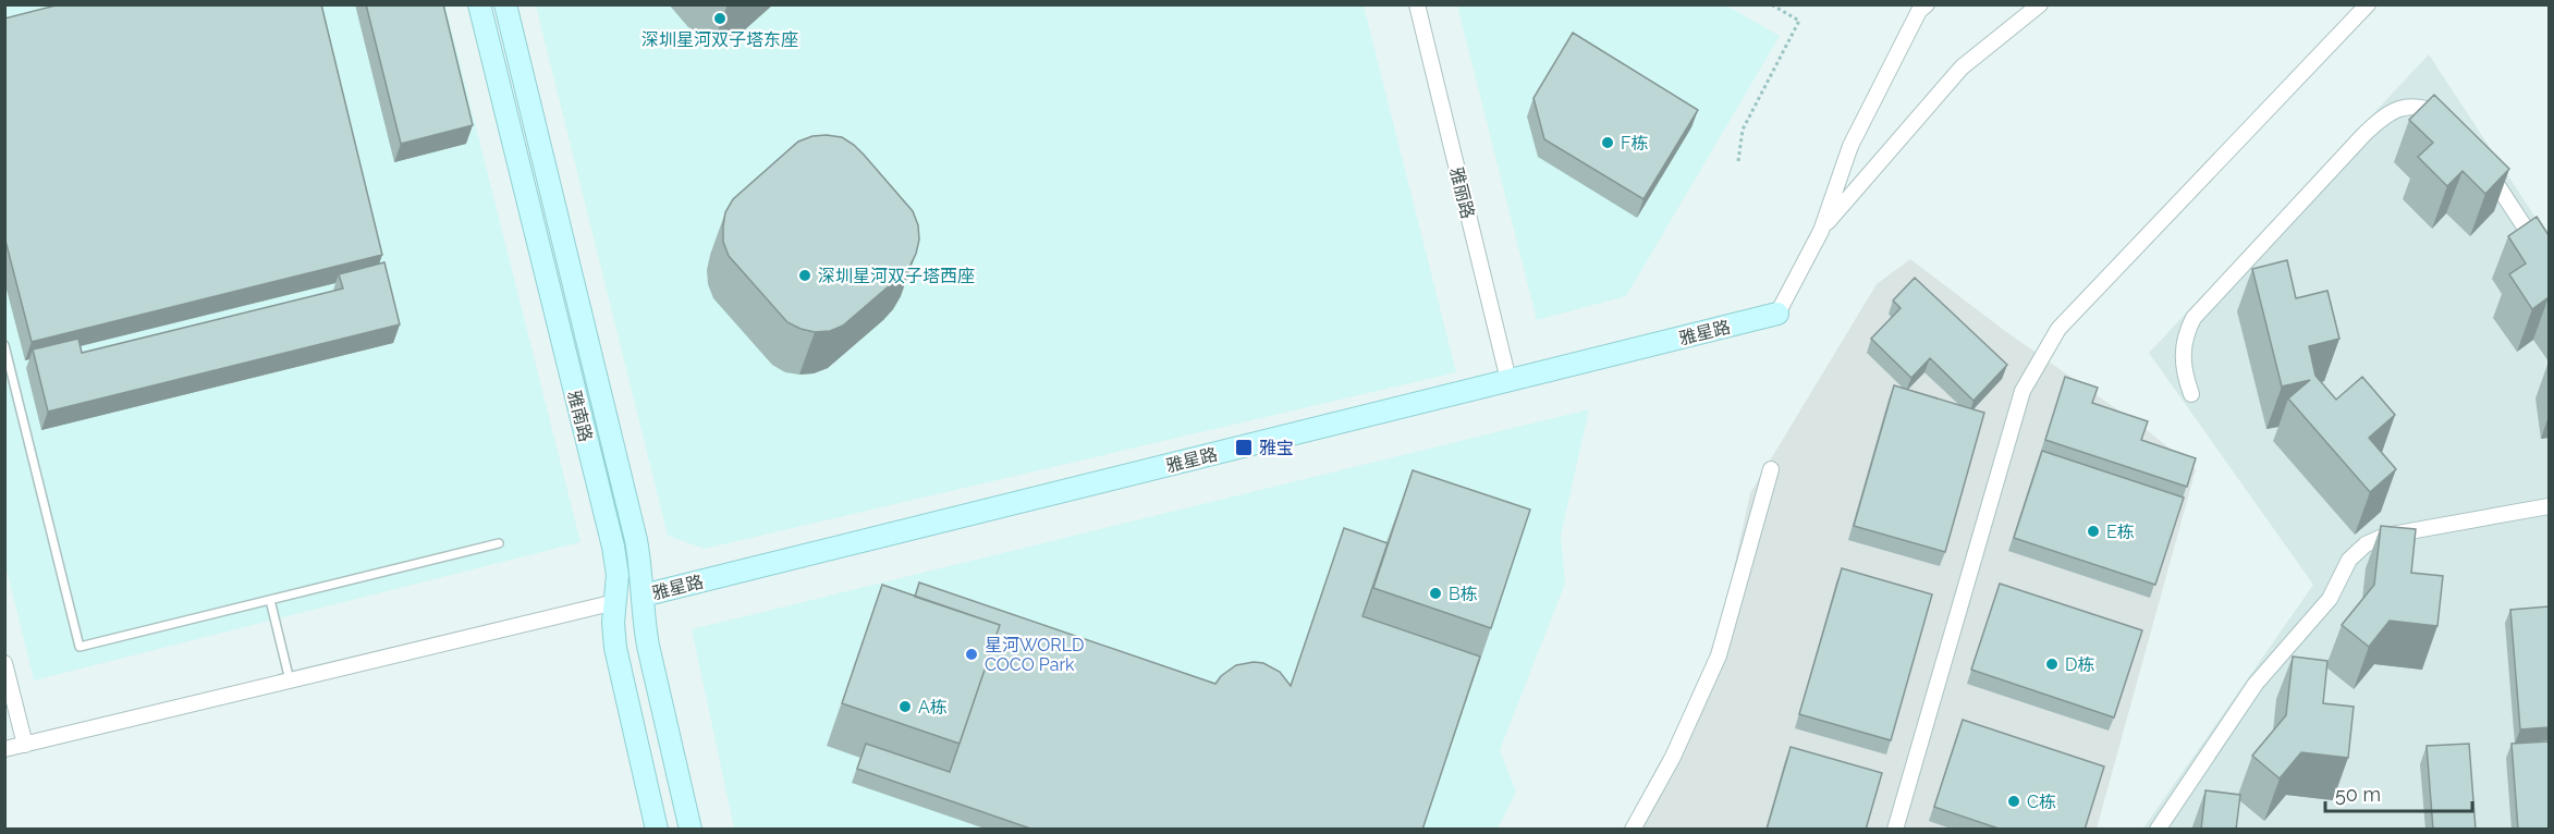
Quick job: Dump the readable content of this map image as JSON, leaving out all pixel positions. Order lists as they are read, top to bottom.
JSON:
{
  "streets": {
    "street": ["雅丽路", "雅星路", "雅南路"]
  },
  "crossings": [
    ["雅丽路", "雅星路"],
    ["雅星路", "雅南路"]
  ],
  "places": {
    "other": [
      "深圳星河双子塔东座",
      "F栋",
      "深圳星河双子塔西座",
      "E栋",
      "B栋",
      "星河WORLD COCO Park",
      "D栋",
      "A栋",
      "C栋"
    ],
    "transit": ["雅宝"]
  },
  "scale_bar": "50 m"
}
